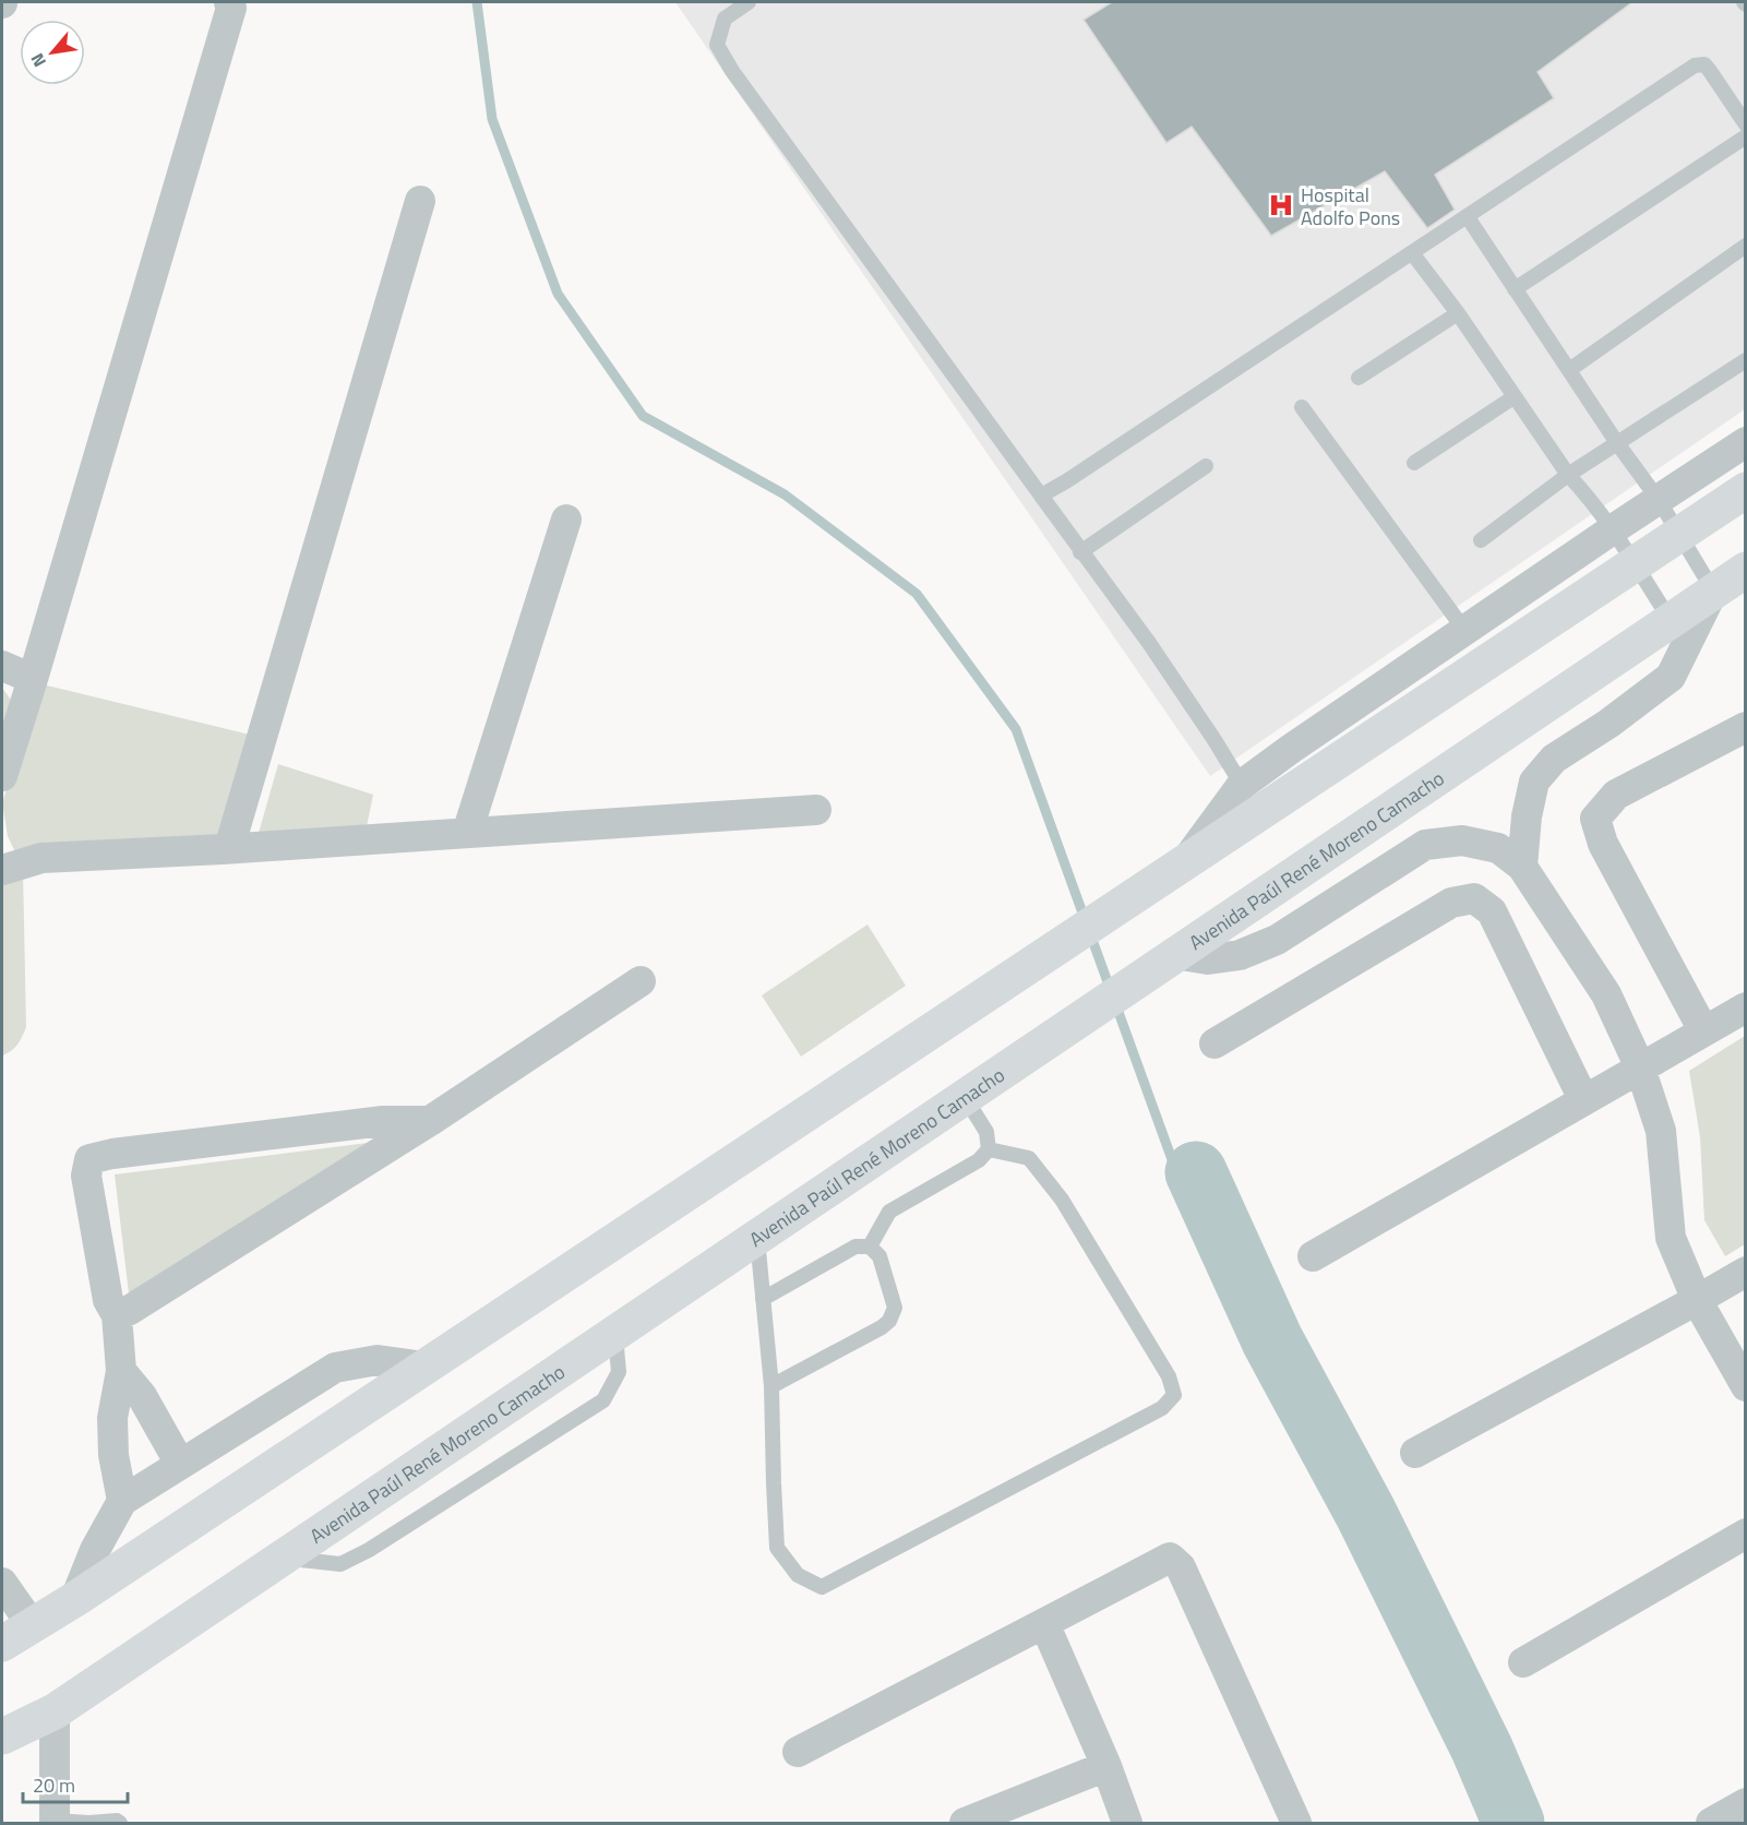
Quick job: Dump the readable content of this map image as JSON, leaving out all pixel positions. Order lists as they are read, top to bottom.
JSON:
{
  "streets": {
    "main road": ["Avenida Paúl René Moreno Camacho"]
  },
  "places": {
    "hospital": ["Hospital Adolfo Pons"]
  },
  "scale_bar": "20 m",
  "north": "bottom left"
}
